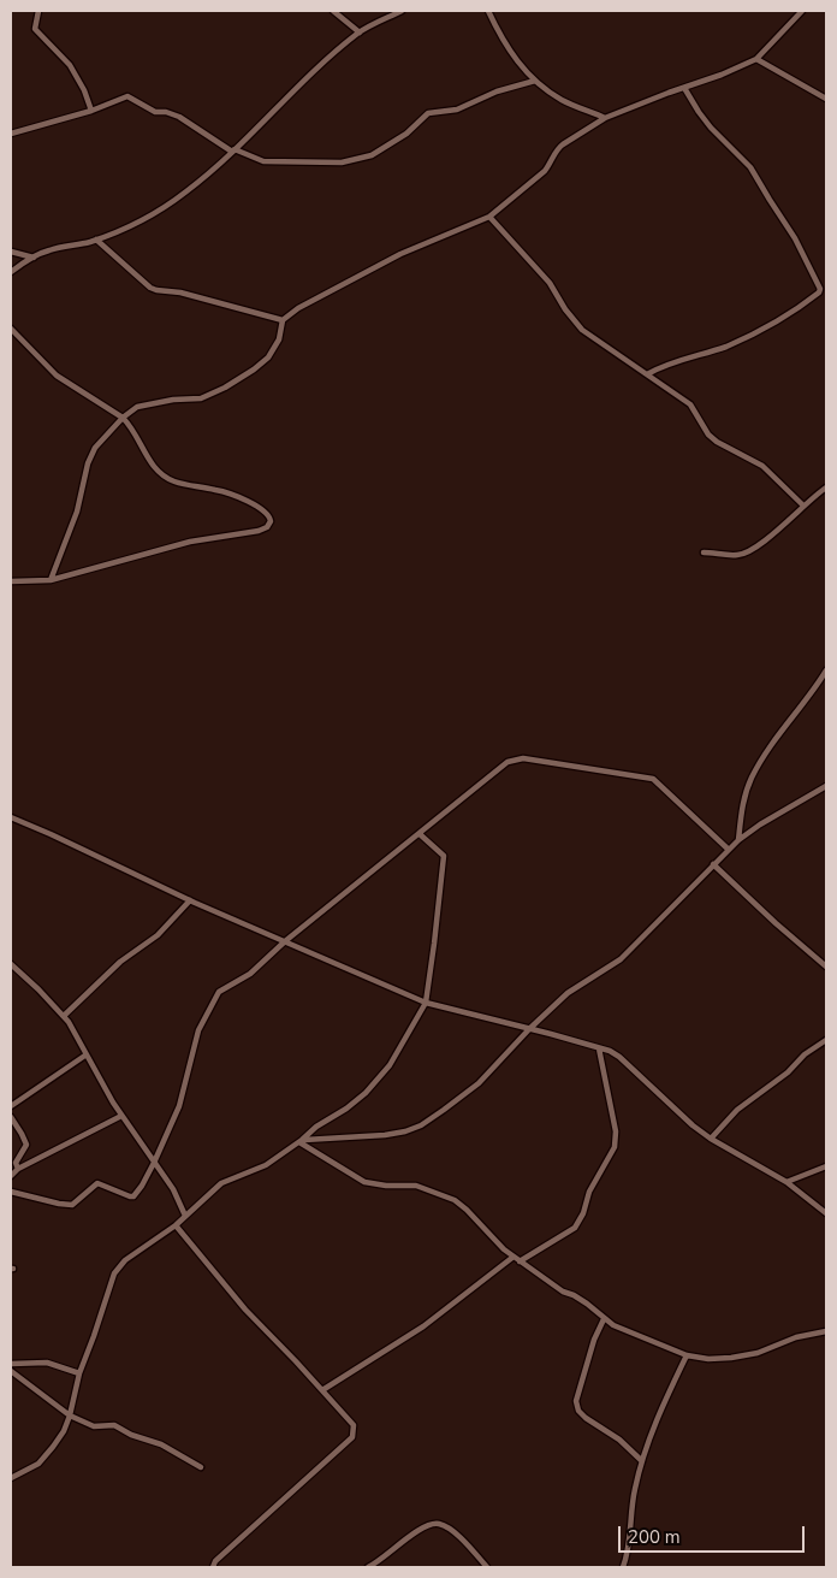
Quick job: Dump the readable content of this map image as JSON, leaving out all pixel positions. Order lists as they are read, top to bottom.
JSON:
{
  "scale_bar": "200 m"
}
